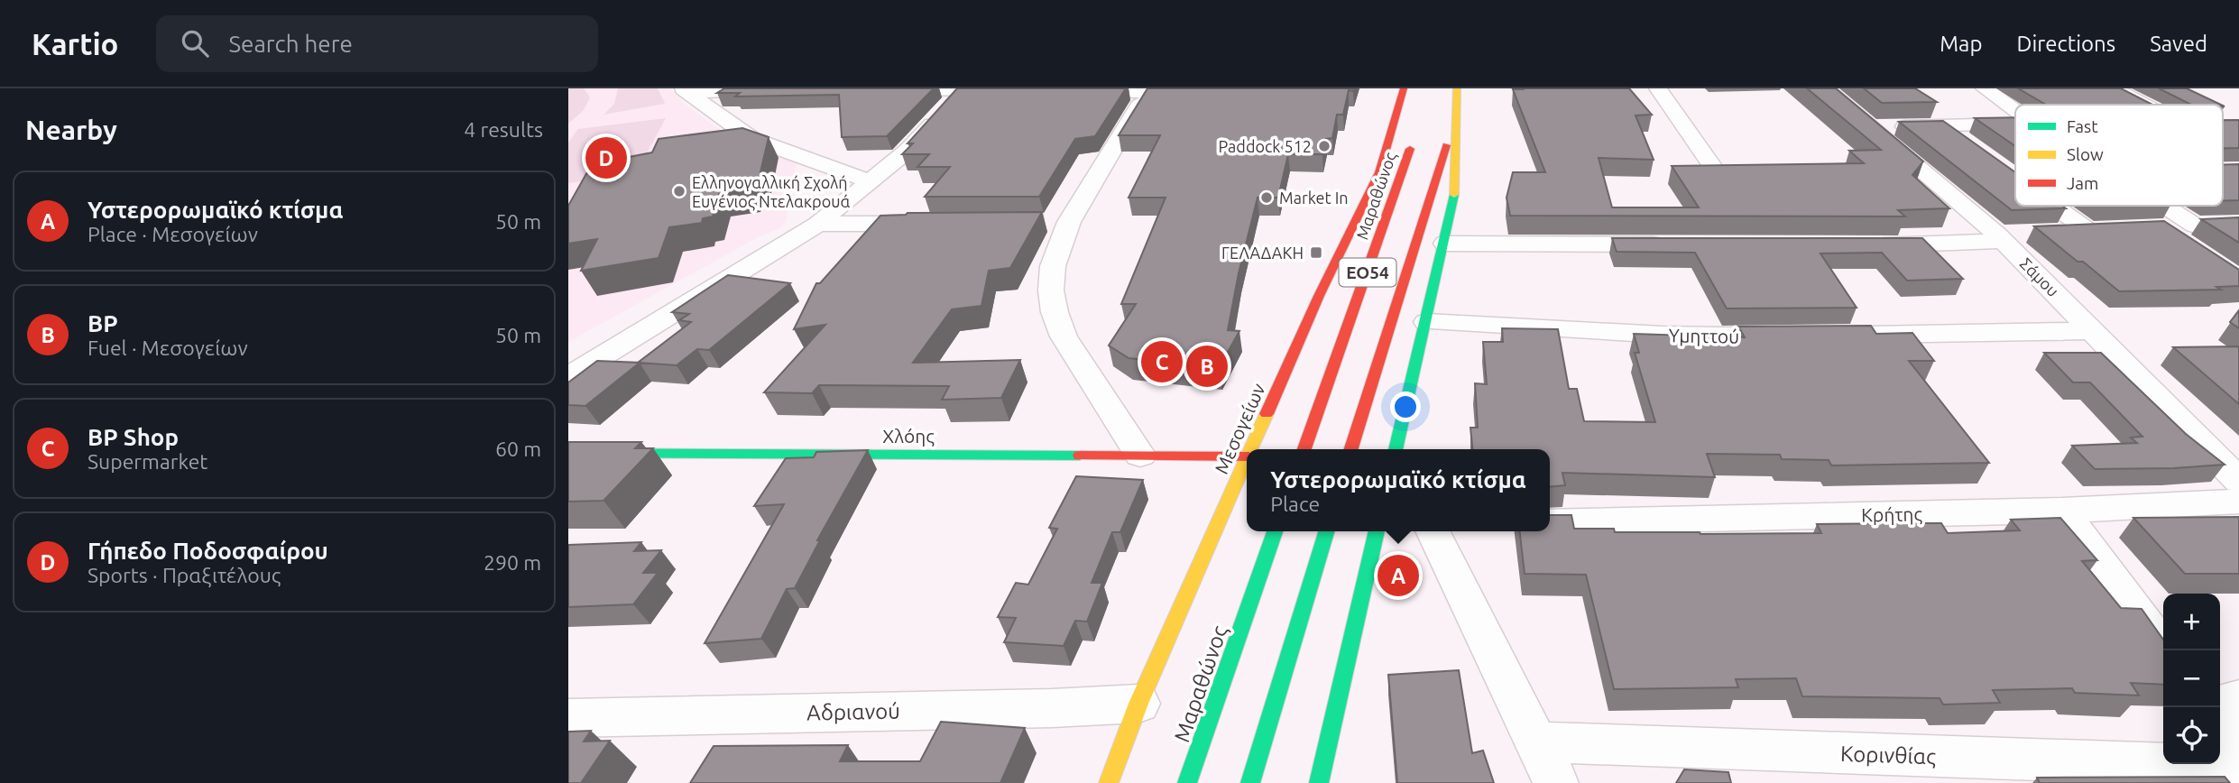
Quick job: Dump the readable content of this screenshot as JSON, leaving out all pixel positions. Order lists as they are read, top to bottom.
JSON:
{
  "streets": {
    "main road": [
      "Μαραθώνος",
      "ΕΟ54",
      "Μεσογείων",
      "Χλόης"
    ],
    "street": [
      "Σάμου",
      "Υμηττού",
      "Κρήτης",
      "Αδριανού",
      "Κορινθίας"
    ]
  },
  "crossings": [
    ["ΕΟ54", "Υμηττού"],
    ["Μεσογείων", "Αδριανού"]
  ],
  "places": {
    "other": ["Paddock 512", "Ελληνογαλλική Σχολή Ευγένιος Ντελακρουά", "Market In"],
    "transit": ["ΓΕΛΑΔΑΚΗ"]
  },
  "legend": ["Fast", "Slow", "Jam"],
  "page": {
    "header": "Kartio",
    "search": "Search here",
    "nav": ["Map", "Directions", "Saved"],
    "heading": ["Nearby", "4 results"],
    "pins": [
      "D",
      "C",
      "B",
      "A"
    ],
    "list": [
      {
        "mark": "A",
        "name": "Υστερορωμαϊκό κτίσμα",
        "note": "Place · Μεσογείων",
        "value": "50 m"
      },
      {
        "mark": "B",
        "name": "BP",
        "note": "Fuel · Μεσογείων",
        "value": "50 m"
      },
      {
        "mark": "C",
        "name": "BP Shop",
        "note": "Supermarket",
        "value": "60 m"
      },
      {
        "mark": "D",
        "name": "Γήπεδο Ποδοσφαίρου",
        "note": "Sports · Πραξιτέλους",
        "value": "290 m"
      }
    ],
    "popup": ["Υστερορωμαϊκό κτίσμα", "Place"],
    "map_buttons": ["+", "−"]
  }
}
